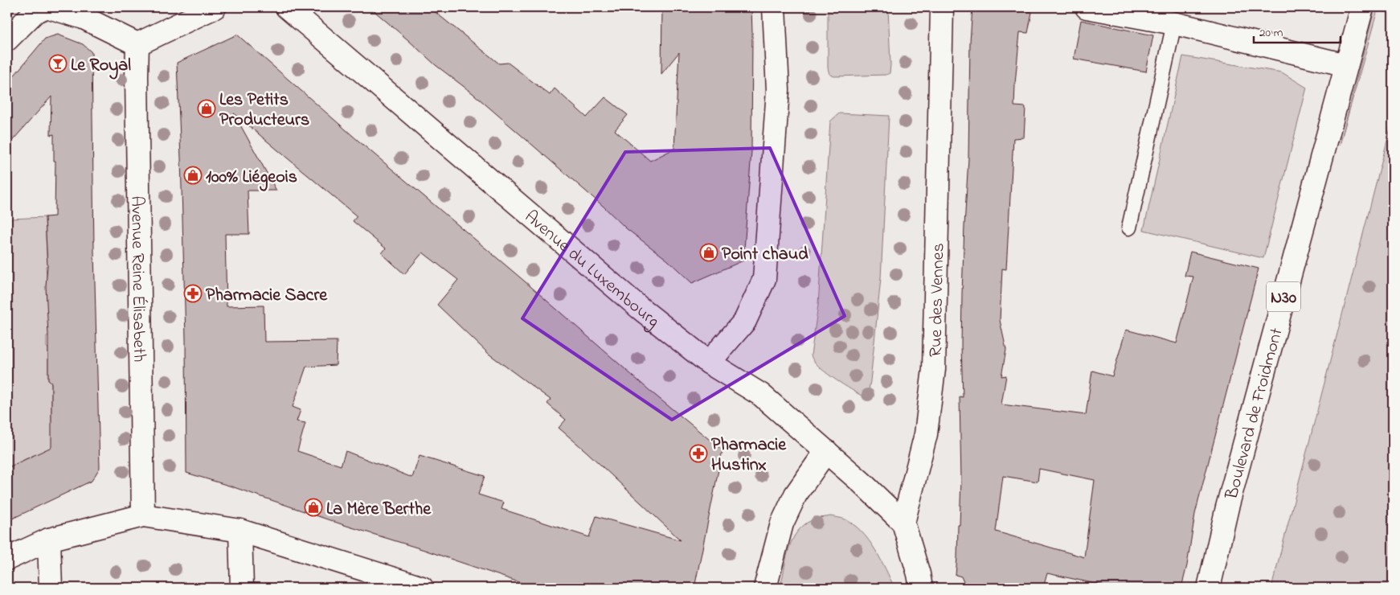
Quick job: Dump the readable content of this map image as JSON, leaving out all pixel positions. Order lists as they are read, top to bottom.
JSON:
{
  "streets": {
    "street": [
      "Avenue du Luxembourg",
      "Avenue Reine Élisabeth",
      "N30",
      "Rue des Vennes",
      "Boulevard de Froidmont"
    ]
  },
  "crossings": [
    ["Avenue du Luxembourg", "Rue des Vennes"]
  ],
  "places": {
    "bar": ["Le Royal"],
    "shop": [
      "Les Petits Producteurs",
      "100% Liégeois",
      "Point chaud",
      "La Mère Berthe"
    ],
    "pharmacy": ["Pharmacie Sacre", "Pharmacie Hustinx"]
  },
  "scale_bar": "20 m"
}
